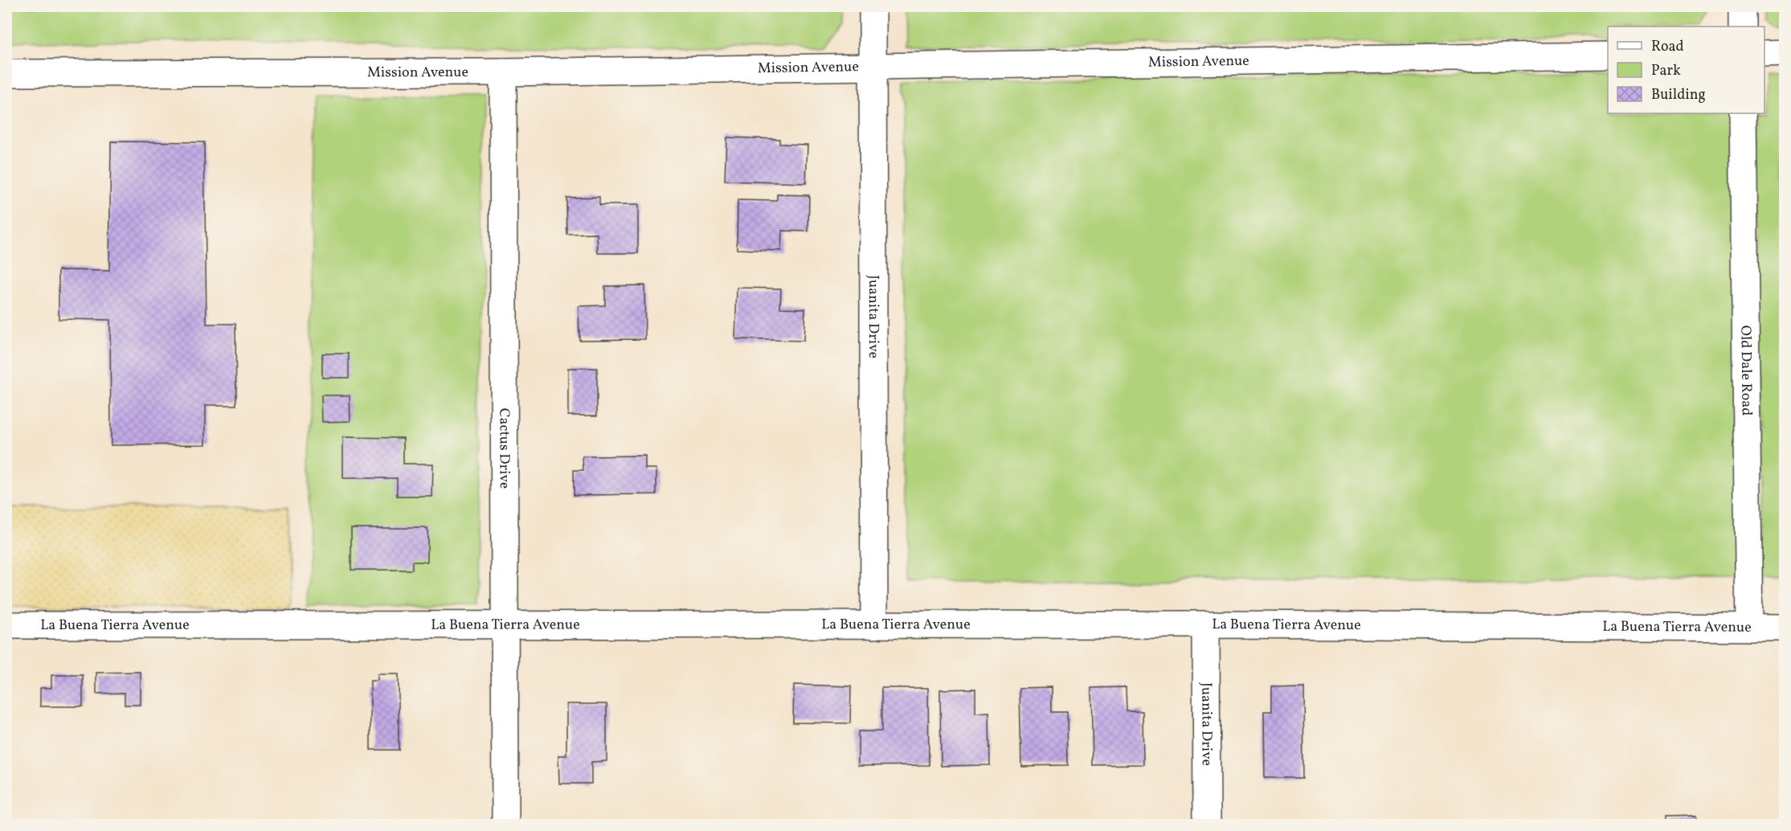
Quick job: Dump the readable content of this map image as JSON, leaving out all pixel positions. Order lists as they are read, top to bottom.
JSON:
{
  "streets": {
    "street": [
      "Mission Avenue",
      "Juanita Drive",
      "Old Dale Road",
      "Cactus Drive",
      "La Buena Tierra Avenue"
    ]
  },
  "crossings": [
    ["Mission Avenue", "Juanita Drive"],
    ["Mission Avenue", "Cactus Drive"],
    ["Juanita Drive", "La Buena Tierra Avenue"],
    ["Old Dale Road", "La Buena Tierra Avenue"],
    ["Cactus Drive", "La Buena Tierra Avenue"]
  ],
  "legend": ["Road", "Park", "Building"]
}
